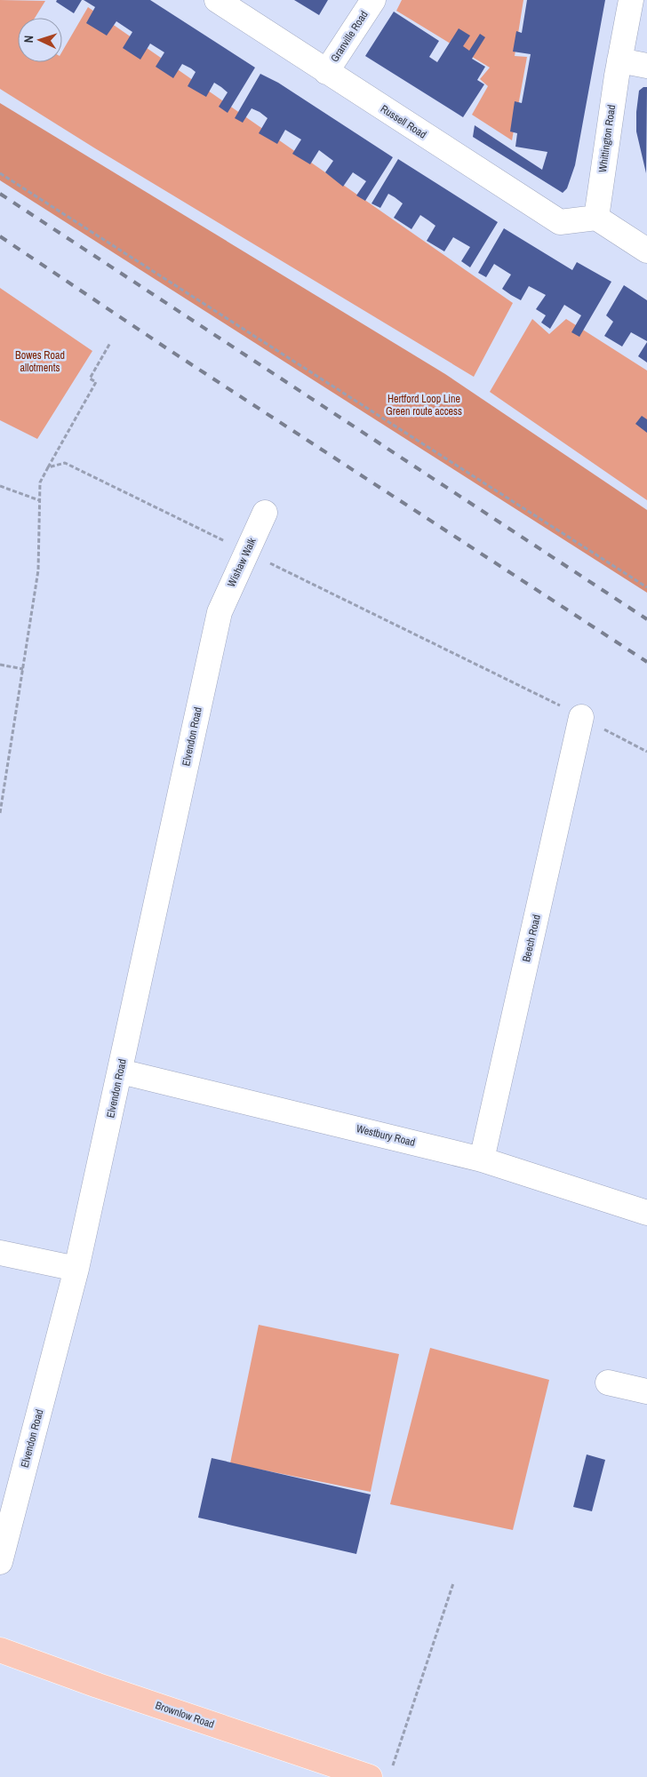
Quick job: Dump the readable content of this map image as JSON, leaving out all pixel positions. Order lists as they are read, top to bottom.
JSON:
{
  "streets": {
    "main road": ["Brownlow Road"],
    "street": [
      "Granville Road",
      "Russell Road",
      "Whittington Road",
      "Wishaw Walk",
      "Elvendon Road",
      "Beech Road",
      "Westbury Road"
    ]
  },
  "crossings": [
    ["Granville Road", "Russell Road"],
    ["Russell Road", "Whittington Road"],
    ["Wishaw Walk", "Elvendon Road"],
    ["Elvendon Road", "Westbury Road"],
    ["Beech Road", "Westbury Road"]
  ],
  "parks": ["Bowes Road allotments", "Hertford Loop Line Green route access"],
  "north": "left"
}
